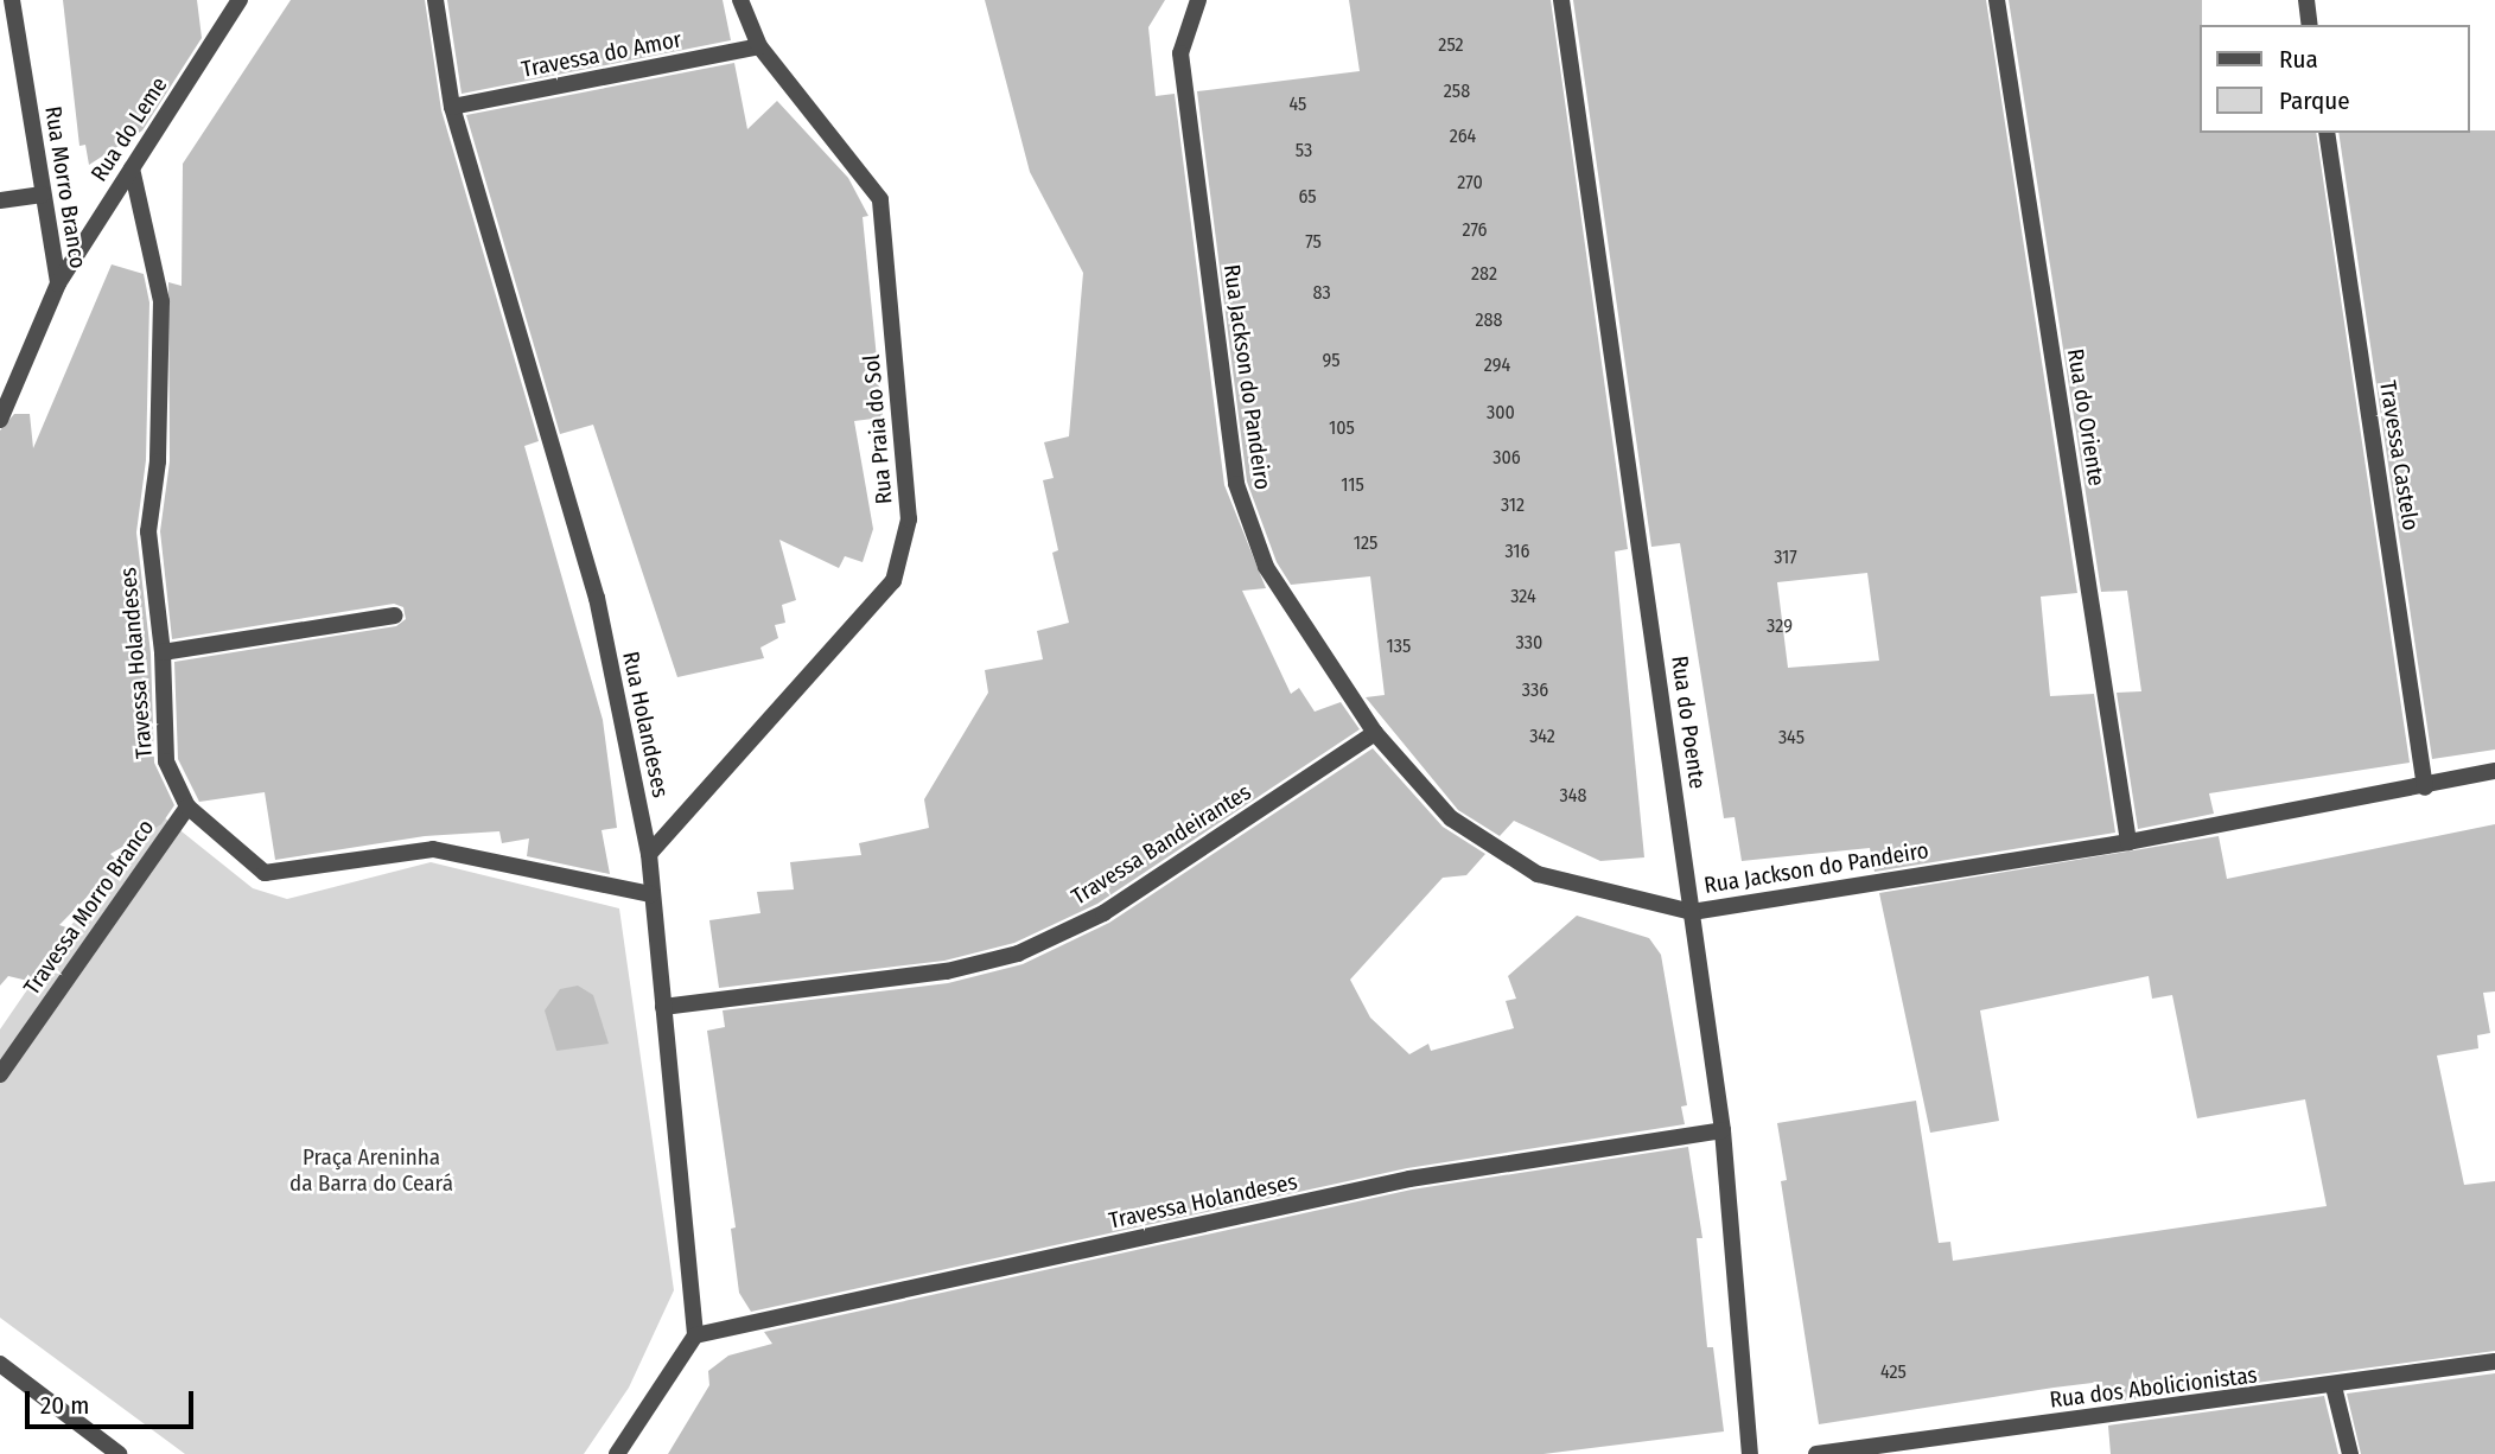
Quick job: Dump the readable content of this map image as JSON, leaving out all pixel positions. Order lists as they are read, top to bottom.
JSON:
{
  "streets": {
    "street": [
      "Travessa do Amor",
      "Rua do Leme",
      "Rua Morro Branco",
      "Rua Jackson do Pandeiro",
      "Rua do Oriente",
      "Rua Praia do Sol",
      "Travessa Castelo",
      "Travessa Holandeses",
      "Rua do Poente",
      "Rua Holandeses",
      "Travessa Bandeirantes",
      "Travessa Morro Branco",
      "Rua dos Abolicionistas"
    ]
  },
  "crossings": [
    ["Travessa do Amor", "Rua Praia do Sol"],
    ["Travessa do Amor", "Rua Holandeses"],
    ["Rua do Leme", "Rua Morro Branco"],
    ["Rua do Leme", "Travessa Holandeses"],
    ["Rua Jackson do Pandeiro", "Rua do Oriente"],
    ["Rua Jackson do Pandeiro", "Travessa Castelo"],
    ["Rua Jackson do Pandeiro", "Rua do Poente"],
    ["Rua Jackson do Pandeiro", "Travessa Bandeirantes"],
    ["Rua Praia do Sol", "Rua Holandeses"],
    ["Travessa Holandeses", "Rua do Poente"],
    ["Travessa Holandeses", "Rua Holandeses"],
    ["Travessa Holandeses", "Travessa Morro Branco"],
    ["Rua Holandeses", "Travessa Bandeirantes"]
  ],
  "parks": ["Praça Areninha da Barra do Ceará"],
  "house_numbers": [
    "252",
    "258",
    "45",
    "264",
    "53",
    "270",
    "65",
    "276",
    "75",
    "282",
    "83",
    "288",
    "95",
    "294",
    "300",
    "105",
    "306",
    "115",
    "312",
    "125",
    "316",
    "317",
    "324",
    "329",
    "330",
    "135",
    "336",
    "342",
    "345",
    "348",
    "425"
  ],
  "legend": ["Rua", "Parque"],
  "scale_bar": "20 m"
}
